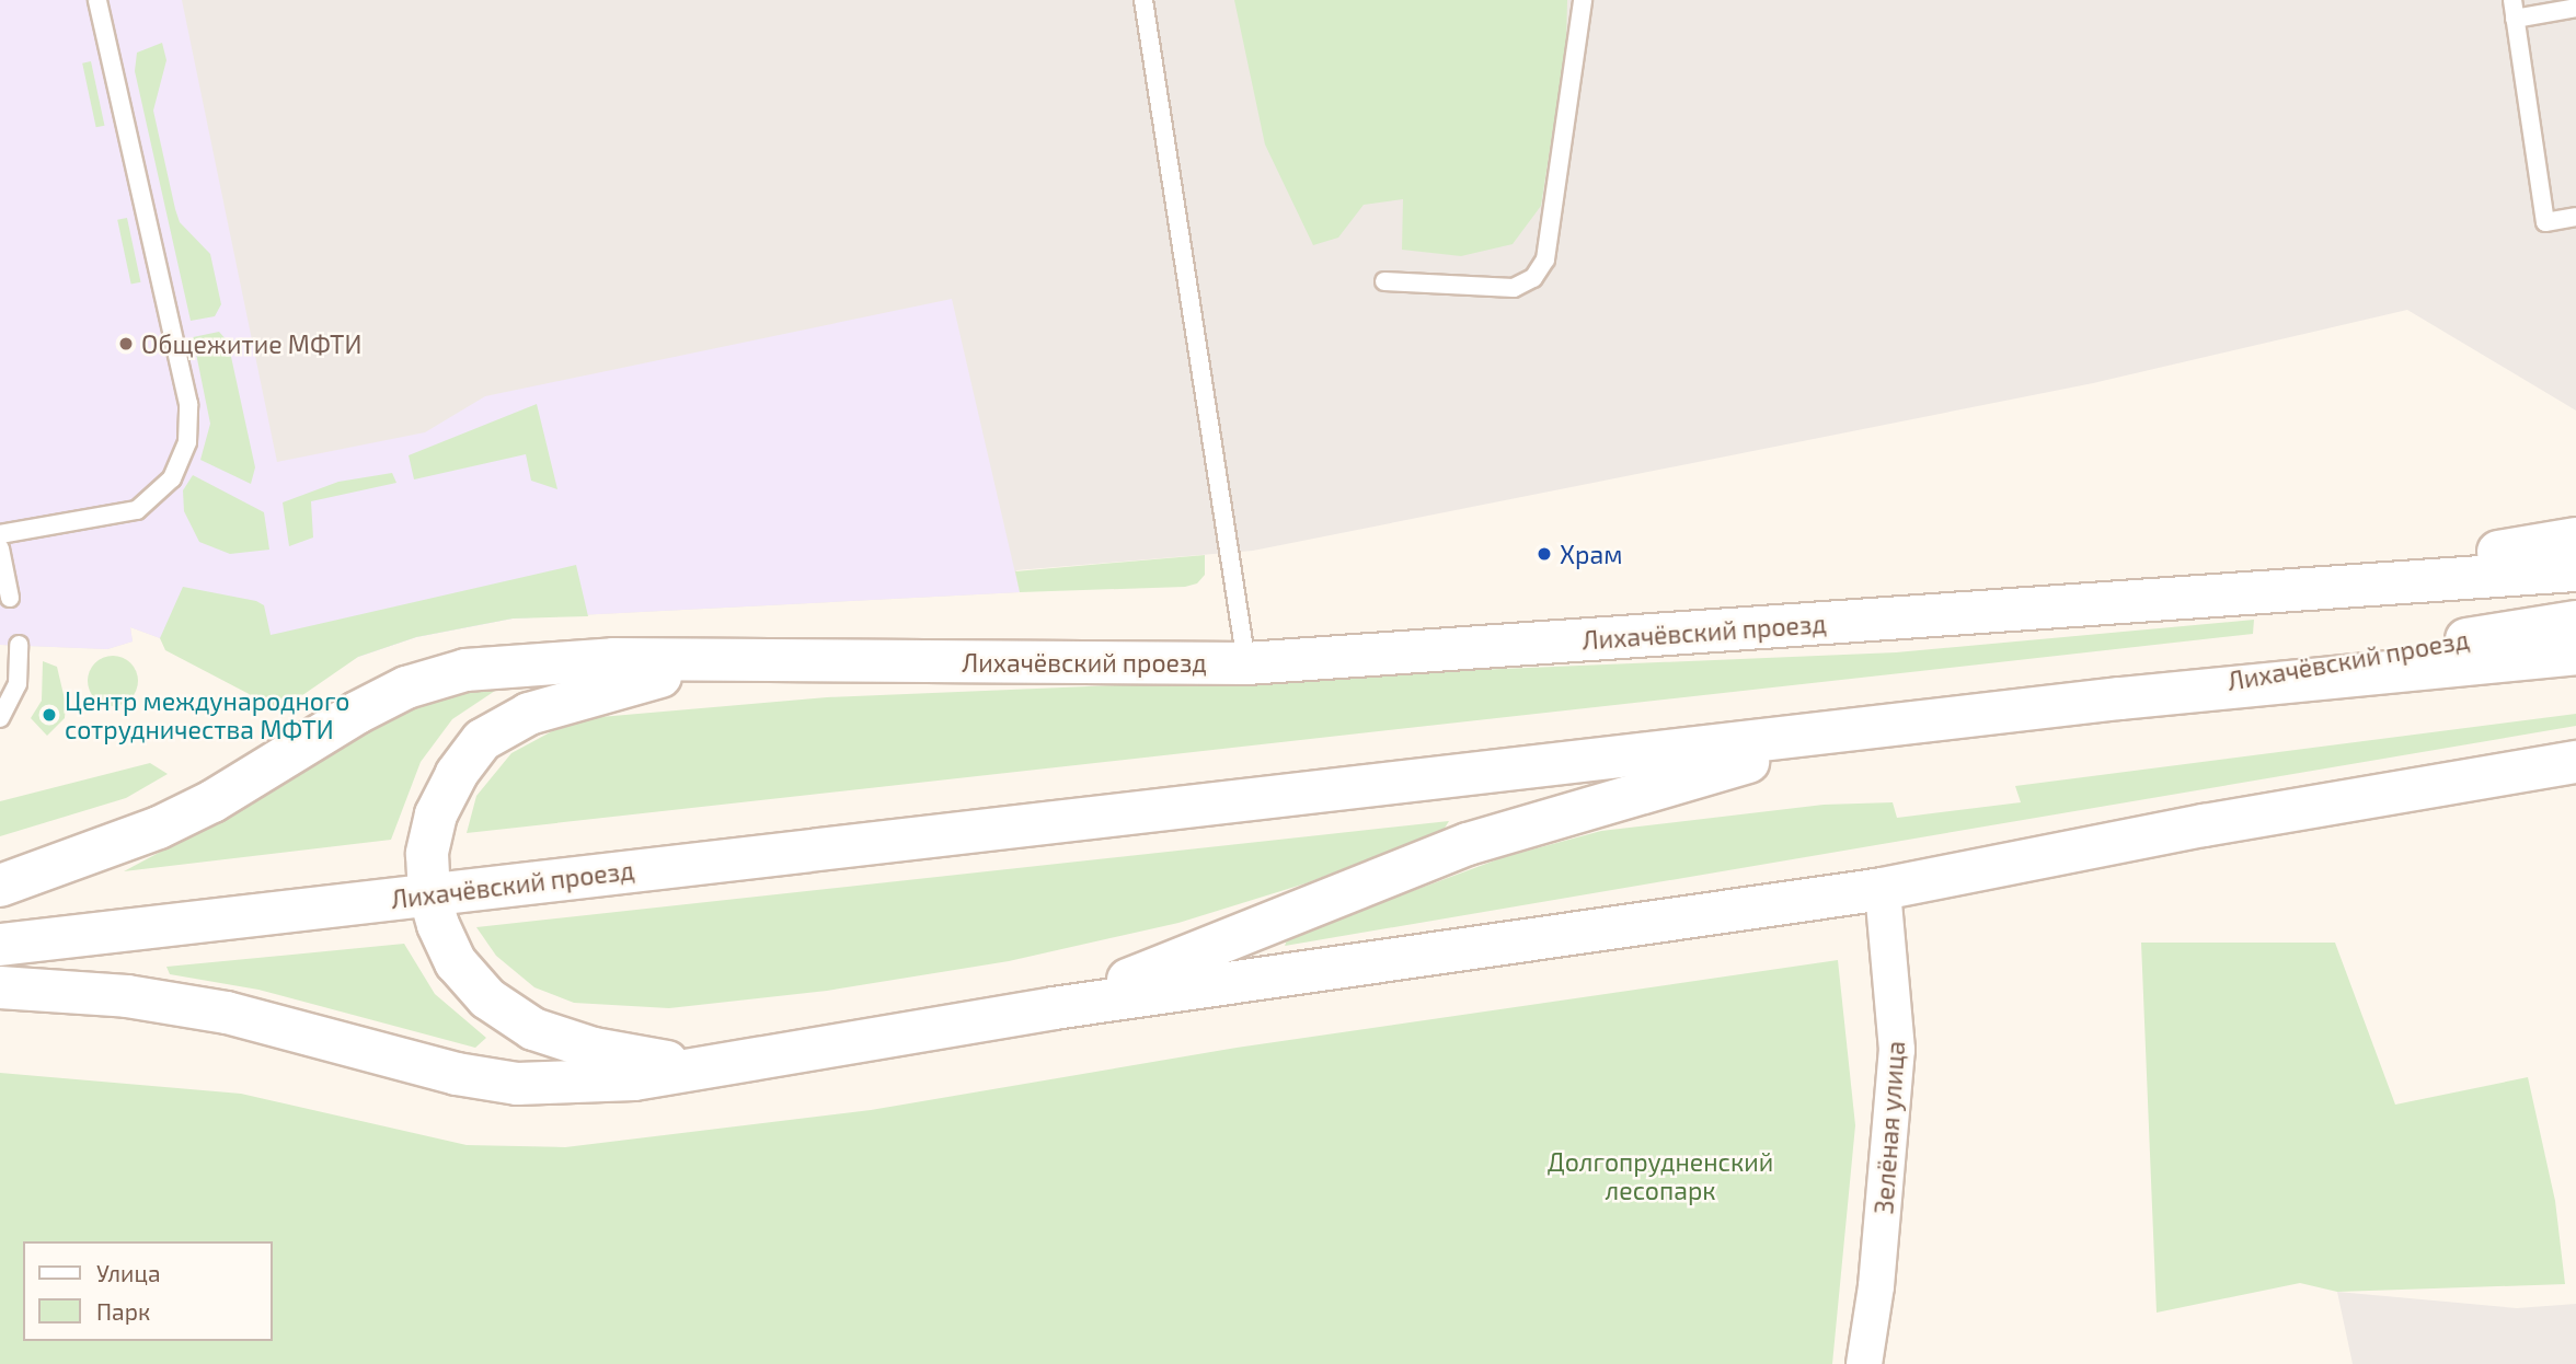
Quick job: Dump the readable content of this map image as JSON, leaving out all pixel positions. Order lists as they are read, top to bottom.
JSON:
{
  "streets": {
    "main road": ["Лихачёвский проезд"],
    "street": ["Зелёная улица"]
  },
  "parks": ["Долгопрудненский лесопарк"],
  "places": ["Общежитие МФТИ", "Храм", "Центр международного сотрудничества МФТИ"],
  "legend": ["Улица", "Парк"]
}
